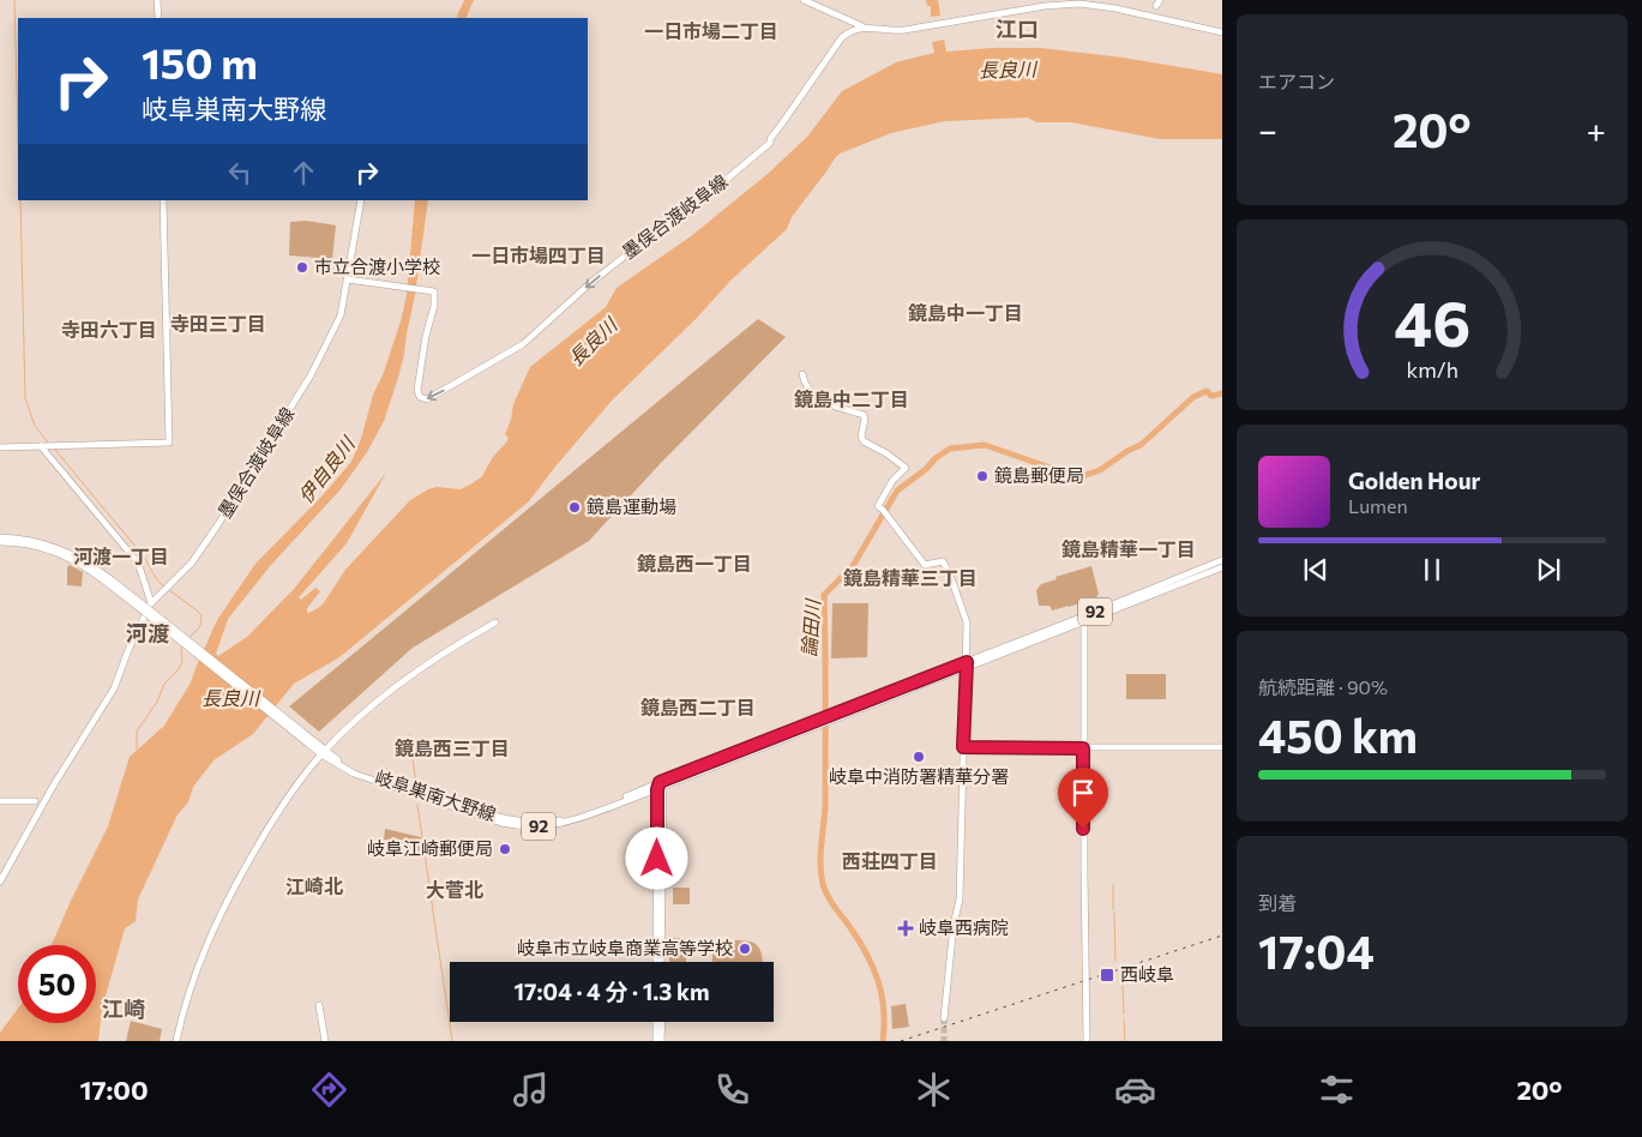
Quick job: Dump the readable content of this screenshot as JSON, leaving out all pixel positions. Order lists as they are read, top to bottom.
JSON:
{
  "streets": {
    "main road": ["墨俣合渡岐阜線", "92", "岐阜巣南大野線"]
  },
  "districts": [
    "江口",
    "一日市場二丁目",
    "一日市場四丁目",
    "鏡島中一丁目",
    "寺田三丁目",
    "寺田六丁目",
    "鏡島中二丁目",
    "鏡島精華一丁目",
    "河渡一丁目",
    "鏡島西一丁目",
    "鏡島精華三丁目",
    "河渡",
    "鏡島西二丁目",
    "鏡島西三丁目",
    "西荘四丁目",
    "江崎北",
    "大菅北",
    "江崎"
  ],
  "water": ["長良川", "伊自良川", "論田川"],
  "places": {
    "other": [
      "市立合渡小学校",
      "鏡島郵便局",
      "鏡島運動場",
      "岐阜中消防署精華分署",
      "岐阜江崎郵便局",
      "岐阜市立岐阜商業高等学校"
    ],
    "health": ["岐阜西病院"],
    "transit": ["西岐阜"]
  },
  "page": {
    "tile": [
      "エアコン",
      ["航続距離 · 90%", "450 km"],
      ["到着", "17:04"]
    ],
    "turn": ["150 m", "岐阜巣南大野線"],
    "heat": ["−", "20°", "+"],
    "song": ["Golden Hour", "Lumen"],
    "limit": "50",
    "trip": "17:04 · 4 分 · 1.3 km",
    "tabs": ["17:00", "20°"],
    "gauge": ["46", "km/h"]
  }
}
